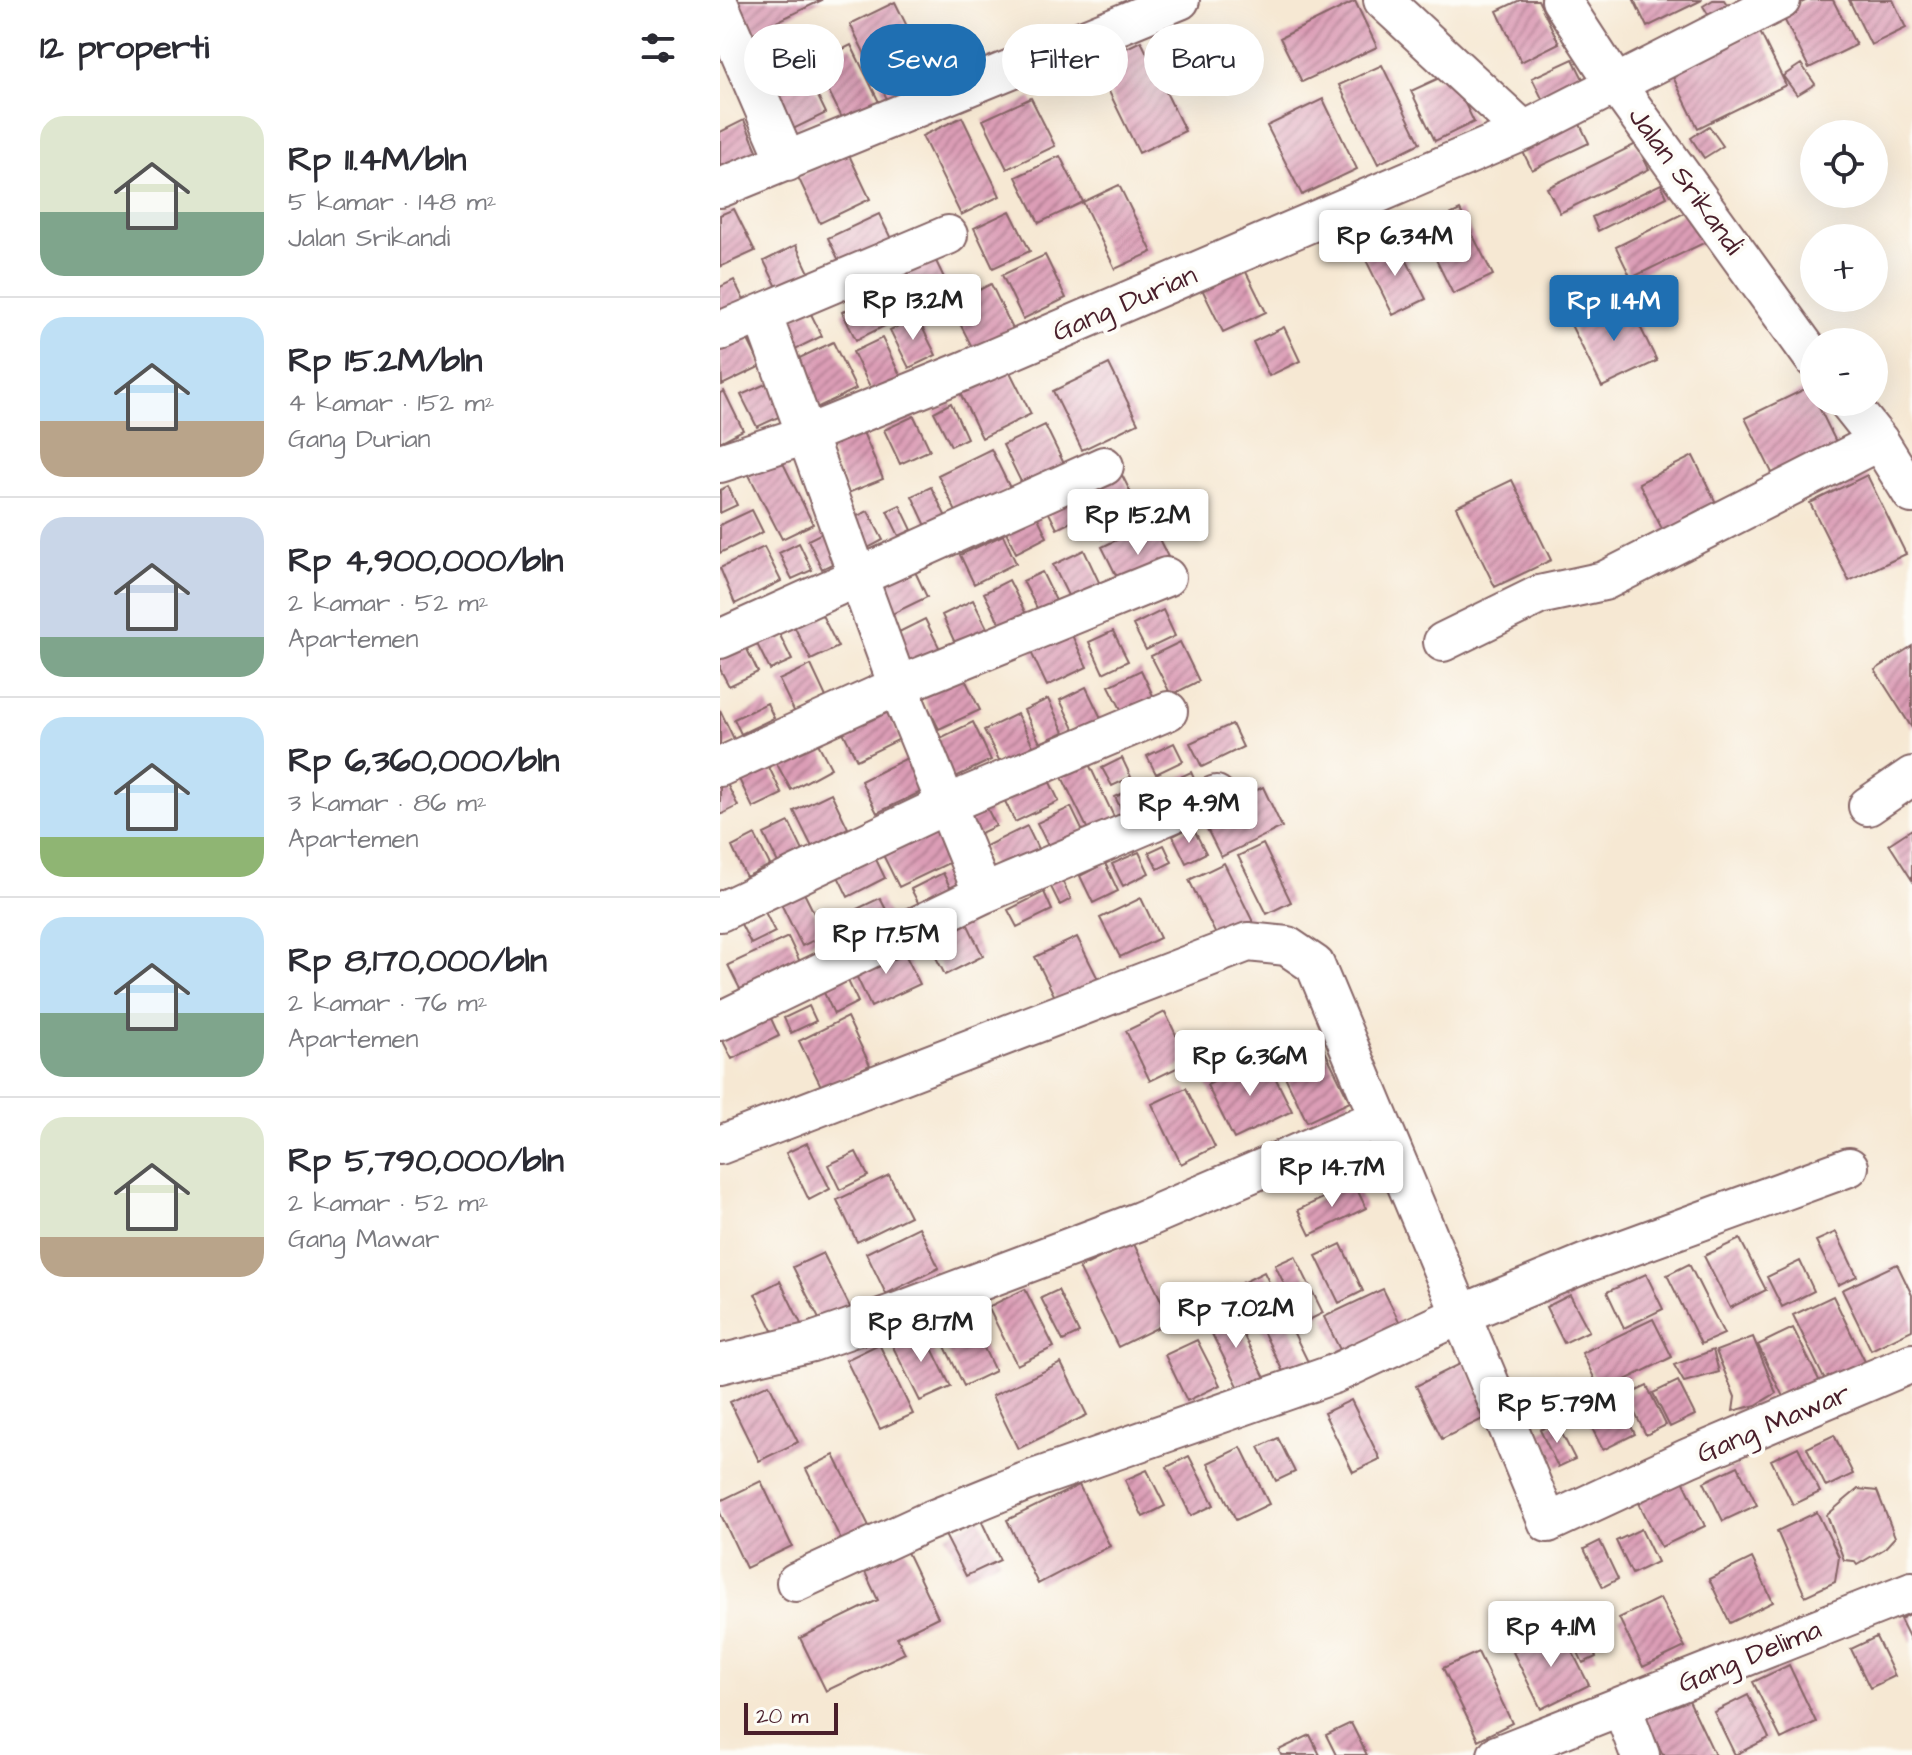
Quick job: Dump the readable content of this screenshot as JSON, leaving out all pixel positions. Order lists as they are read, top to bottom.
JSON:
{
  "streets": {
    "street": [
      "Jalan Srikandi",
      "Gang Durian",
      "Gang Mawar",
      "Gang Delima"
    ]
  },
  "crossings": [
    ["Jalan Srikandi", "Gang Durian"]
  ],
  "scale_bar": "20 m",
  "page": {
    "heading": "12 properti",
    "chip": [
      "Beli",
      "Sewa",
      "Filter",
      "Baru"
    ],
    "list": [
      {
        "name": "Rp 11.4M/bln",
        "note": "5 kamar · 148 m² · Jalan Srikandi"
      },
      {
        "name": "Rp 15.2M/bln",
        "note": "4 kamar · 152 m² · Gang Durian"
      },
      {
        "name": "Rp 4,900,000/bln",
        "note": "2 kamar · 52 m² · Apartemen"
      },
      {
        "name": "Rp 6,360,000/bln",
        "note": "3 kamar · 86 m² · Apartemen"
      },
      {
        "name": "Rp 8,170,000/bln",
        "note": "2 kamar · 76 m² · Apartemen"
      },
      {
        "name": "Rp 5,790,000/bln",
        "note": "2 kamar · 52 m² · Gang Mawar"
      }
    ],
    "map_buttons": ["+", "−"],
    "price": [
      "Rp 6.34M",
      "Rp 13.2M",
      "Rp 11.4M",
      "Rp 15.2M",
      "Rp 4.9M",
      "Rp 17.5M",
      "Rp 6.36M",
      "Rp 14.7M",
      "Rp 7.02M",
      "Rp 8.17M",
      "Rp 5.79M",
      "Rp 4.1M"
    ],
    "scale": "20 m"
  }
}
